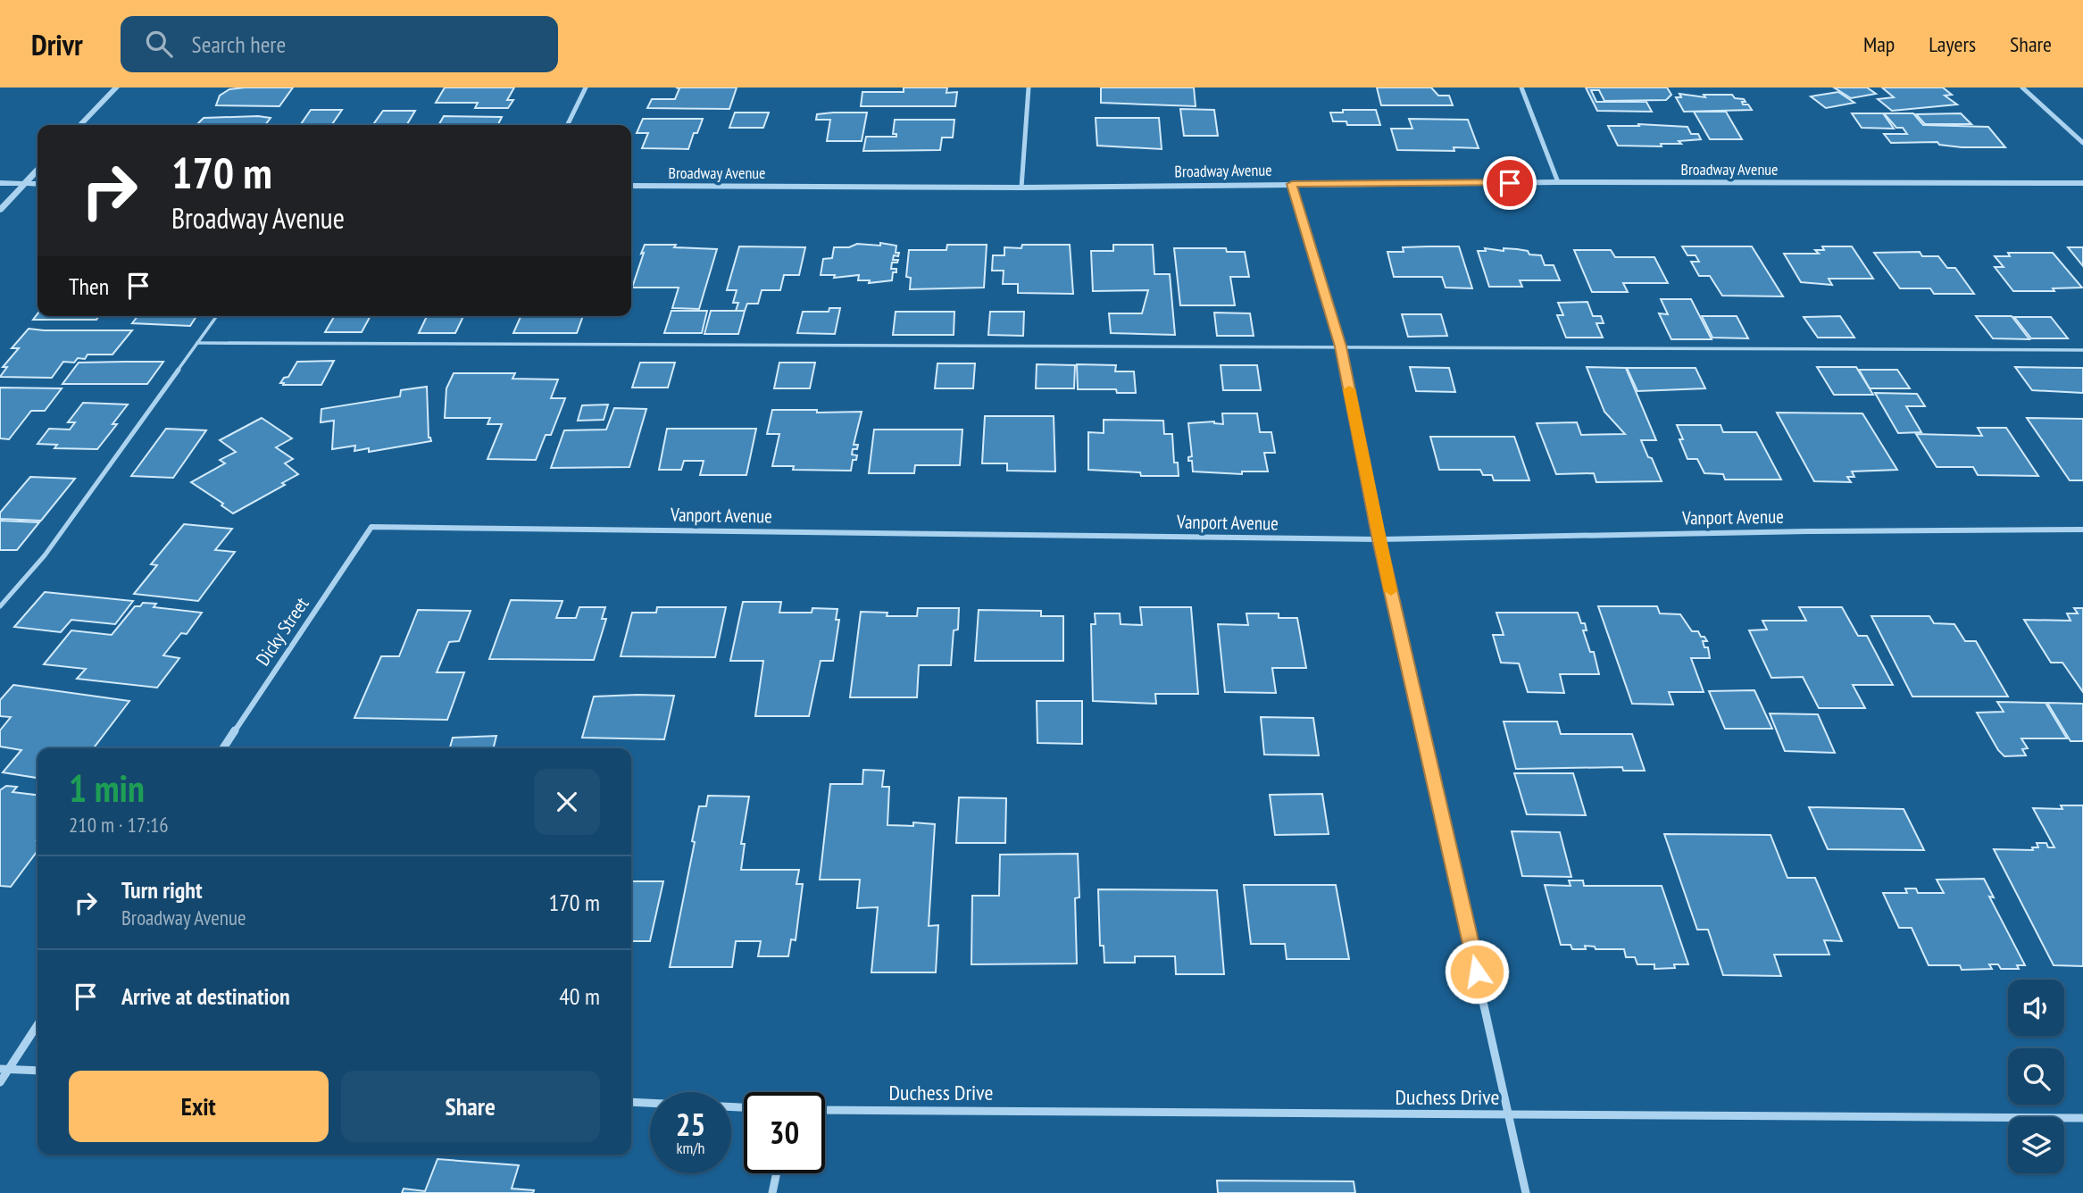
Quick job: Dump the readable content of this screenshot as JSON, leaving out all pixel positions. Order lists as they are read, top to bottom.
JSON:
{
  "streets": {
    "street": [
      "Broadway Avenue",
      "Vanport Avenue",
      "Dicky Street",
      "Duchess Drive"
    ]
  },
  "crossings": [
    ["Vanport Avenue", "Dicky Street"]
  ],
  "page": {
    "header": "Drivr",
    "search": "Search here",
    "nav": ["Map", "Layers", "Share"],
    "turn": ["170 m", "Broadway Avenue"],
    "then": "Then",
    "heading": ["1 min", "210 m · 17:16"],
    "list": [
      {
        "name": "Turn right",
        "note": "Broadway Avenue",
        "value": "170 m"
      },
      {
        "name": "Arrive at destination",
        "value": "40 m"
      }
    ],
    "buttons": ["Exit", "Share"],
    "speed": "25 km/h",
    "limit": "30"
  }
}
